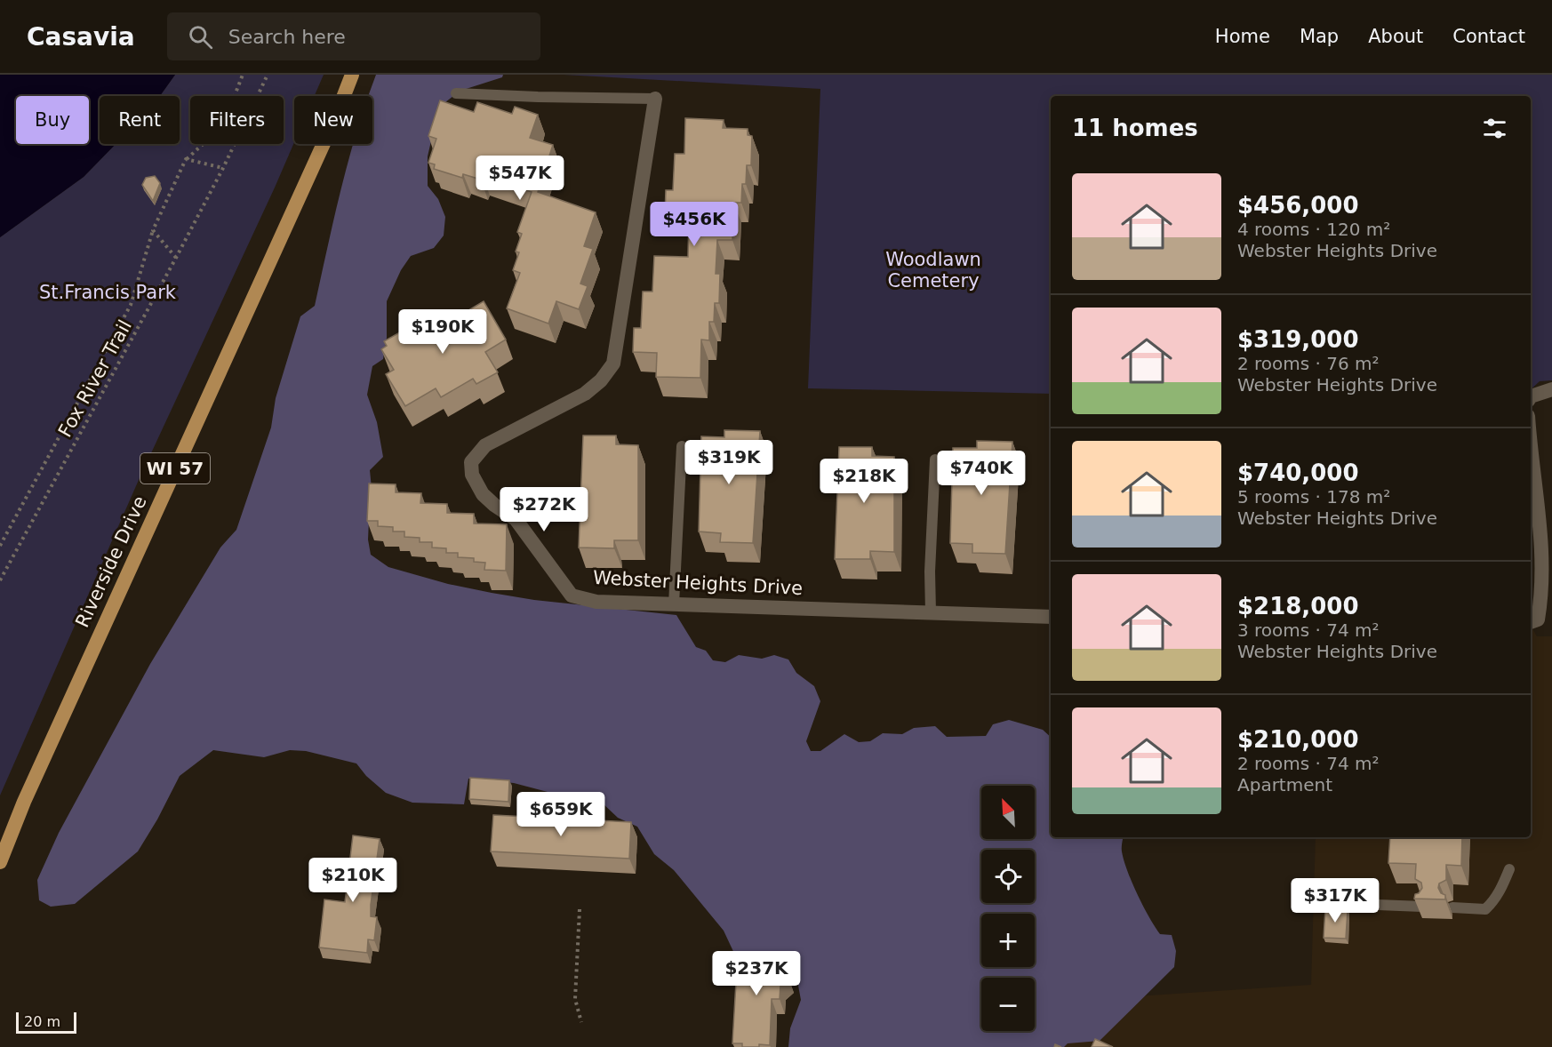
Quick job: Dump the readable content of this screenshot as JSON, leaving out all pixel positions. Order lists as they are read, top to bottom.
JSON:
{
  "streets": {
    "main road": ["WI 57", "Riverside Drive"],
    "street": ["Webster Heights Drive"],
    "path": ["Fox River Trail"]
  },
  "parks": ["Woodlawn Cemetery", "St.Francis Park"],
  "scale_bar": "20 m",
  "north": "top left",
  "page": {
    "header": "Casavia",
    "search": "Search here",
    "nav": [
      "Home",
      "Map",
      "About",
      "Contact"
    ],
    "chip": [
      "Buy",
      "Rent",
      "Filters",
      "New"
    ],
    "heading": "11 homes",
    "price": [
      "$547K",
      "$456K",
      "$190K",
      "$319K",
      "$740K",
      "$218K",
      "$272K",
      "$659K",
      "$210K",
      "$317K",
      "$237K"
    ],
    "list": [
      {
        "name": "$456,000",
        "note": "4 rooms · 120 m² · Webster Heights Drive"
      },
      {
        "name": "$319,000",
        "note": "2 rooms · 76 m² · Webster Heights Drive"
      },
      {
        "name": "$740,000",
        "note": "5 rooms · 178 m² · Webster Heights Drive"
      },
      {
        "name": "$218,000",
        "note": "3 rooms · 74 m² · Webster Heights Drive"
      },
      {
        "name": "$210,000",
        "note": "2 rooms · 74 m² · Apartment"
      }
    ],
    "map_buttons": ["+", "−"],
    "scale": "20 m"
  }
}
